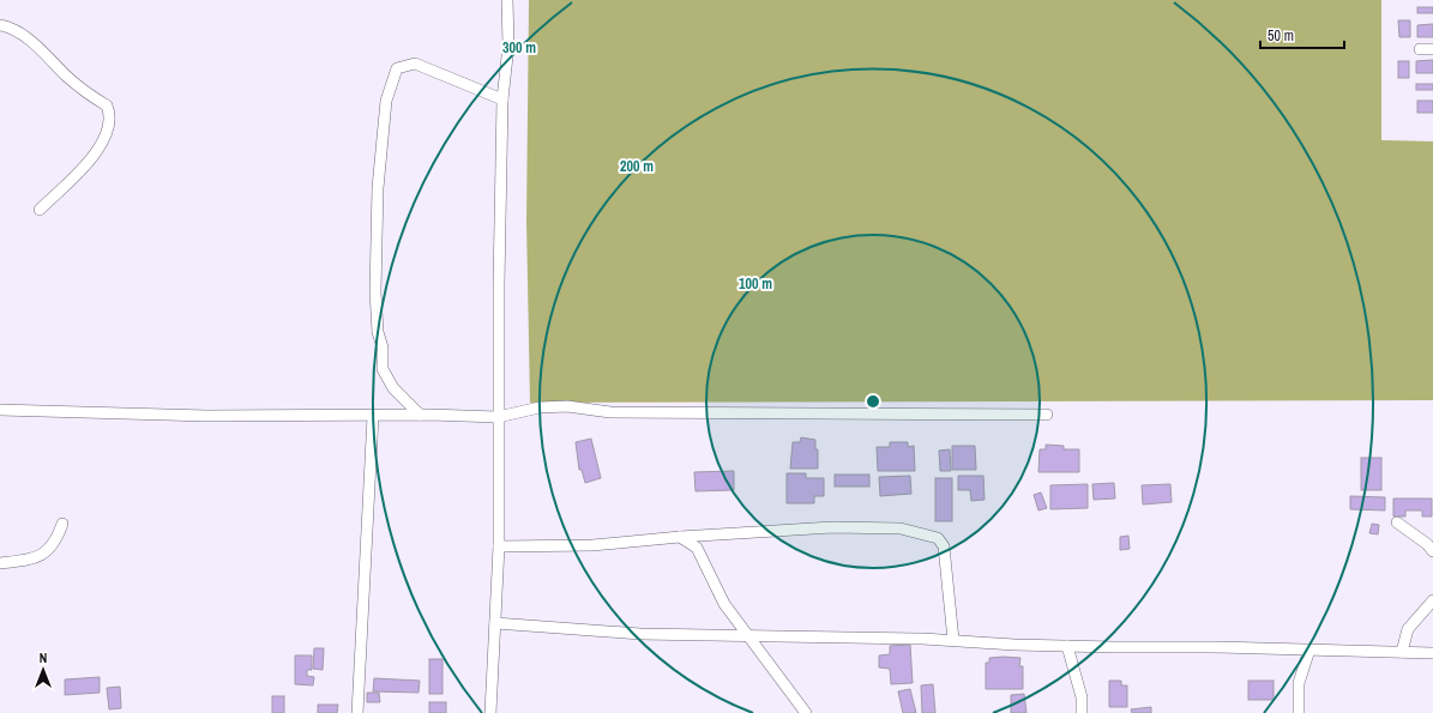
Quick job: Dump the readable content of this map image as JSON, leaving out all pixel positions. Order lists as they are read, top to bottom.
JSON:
{
  "scale_bar": "50 m",
  "north": "top",
  "rings": ["300 m", "200 m", "100 m"]
}
